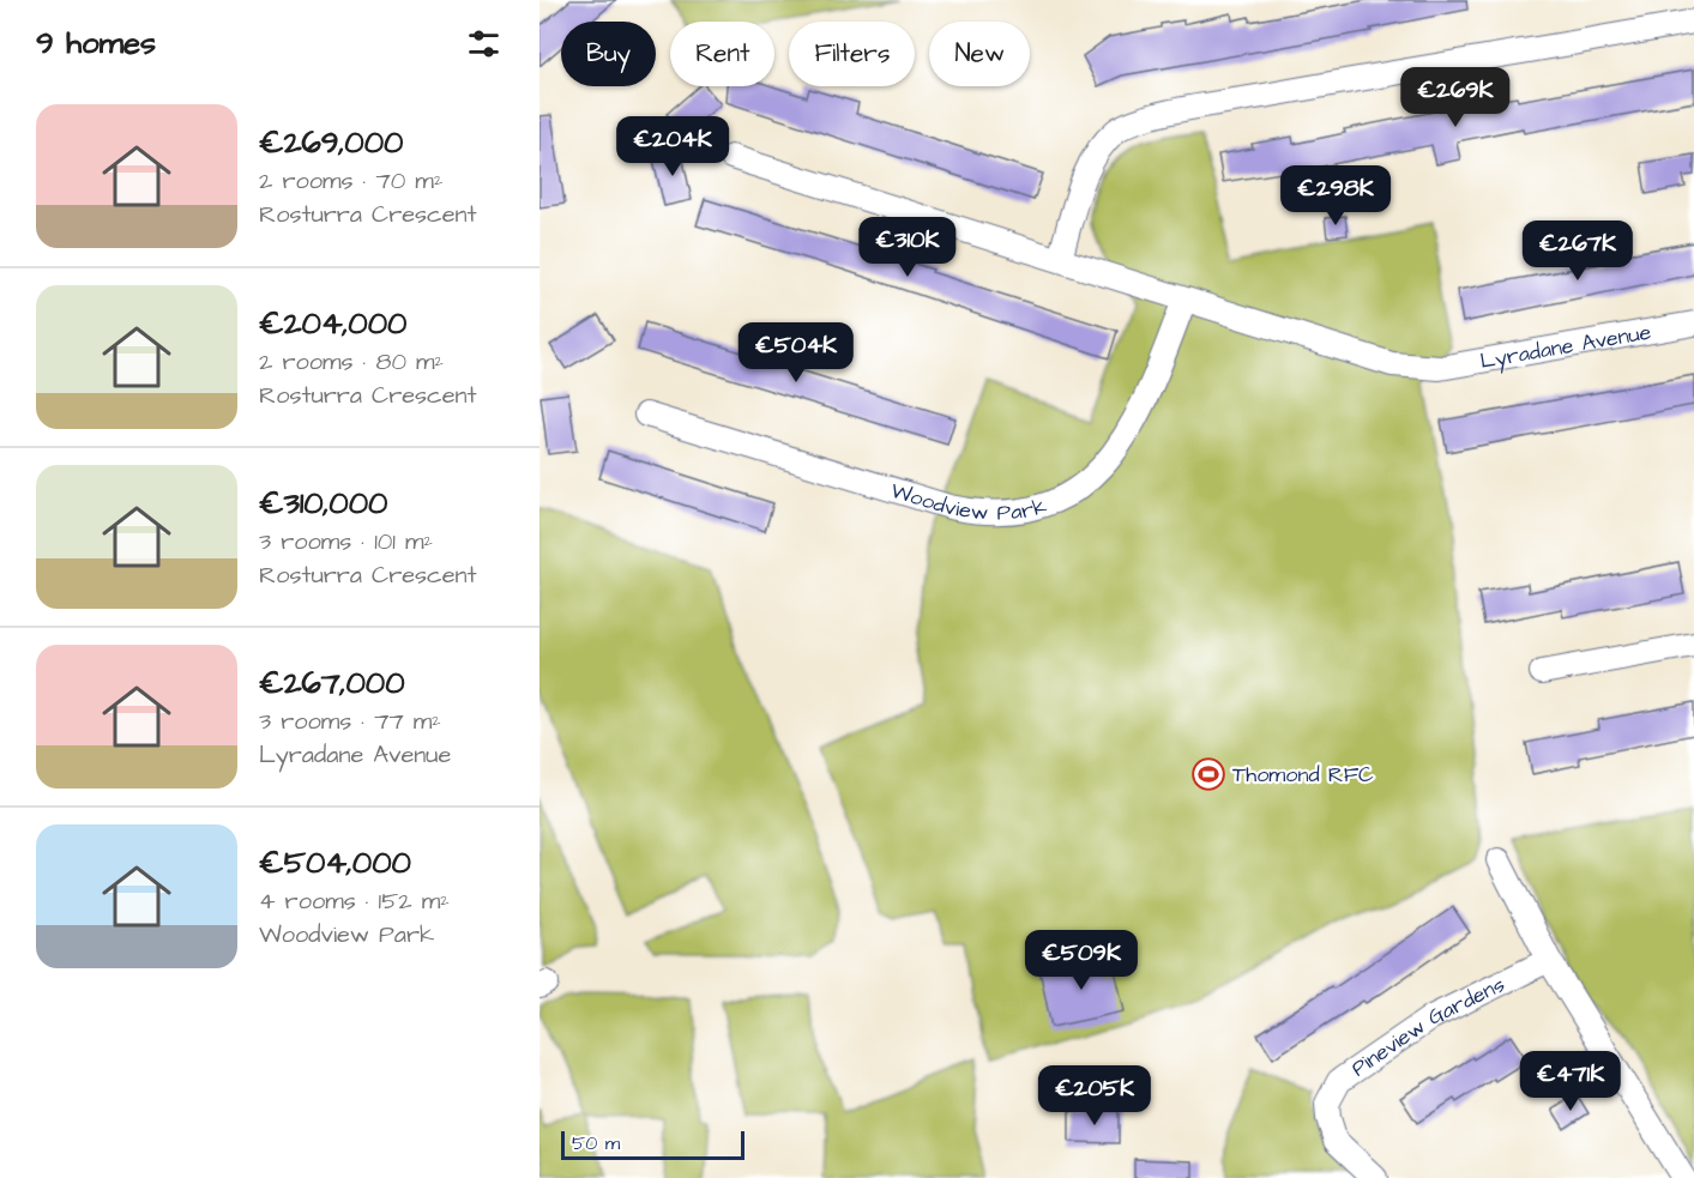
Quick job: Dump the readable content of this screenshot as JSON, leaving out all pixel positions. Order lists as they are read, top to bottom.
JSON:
{
  "streets": {
    "street": ["Lyradane Avenue", "Woodview Park", "Pineview Gardens"]
  },
  "crossings": [
    ["Lyradane Avenue", "Woodview Park"]
  ],
  "places": {
    "sports": ["Thomond RFC"]
  },
  "scale_bar": "50 m",
  "page": {
    "heading": "9 homes",
    "chip": [
      "Buy",
      "Rent",
      "Filters",
      "New"
    ],
    "price": [
      "€269K",
      "€204K",
      "€298K",
      "€310K",
      "€267K",
      "€504K",
      "€509K",
      "€471K",
      "€205K"
    ],
    "list": [
      {
        "name": "€269,000",
        "note": "2 rooms · 70 m² · Rosturra Crescent"
      },
      {
        "name": "€204,000",
        "note": "2 rooms · 80 m² · Rosturra Crescent"
      },
      {
        "name": "€310,000",
        "note": "3 rooms · 101 m² · Rosturra Crescent"
      },
      {
        "name": "€267,000",
        "note": "3 rooms · 77 m² · Lyradane Avenue"
      },
      {
        "name": "€504,000",
        "note": "4 rooms · 152 m² · Woodview Park"
      }
    ],
    "scale": "50 m"
  }
}
